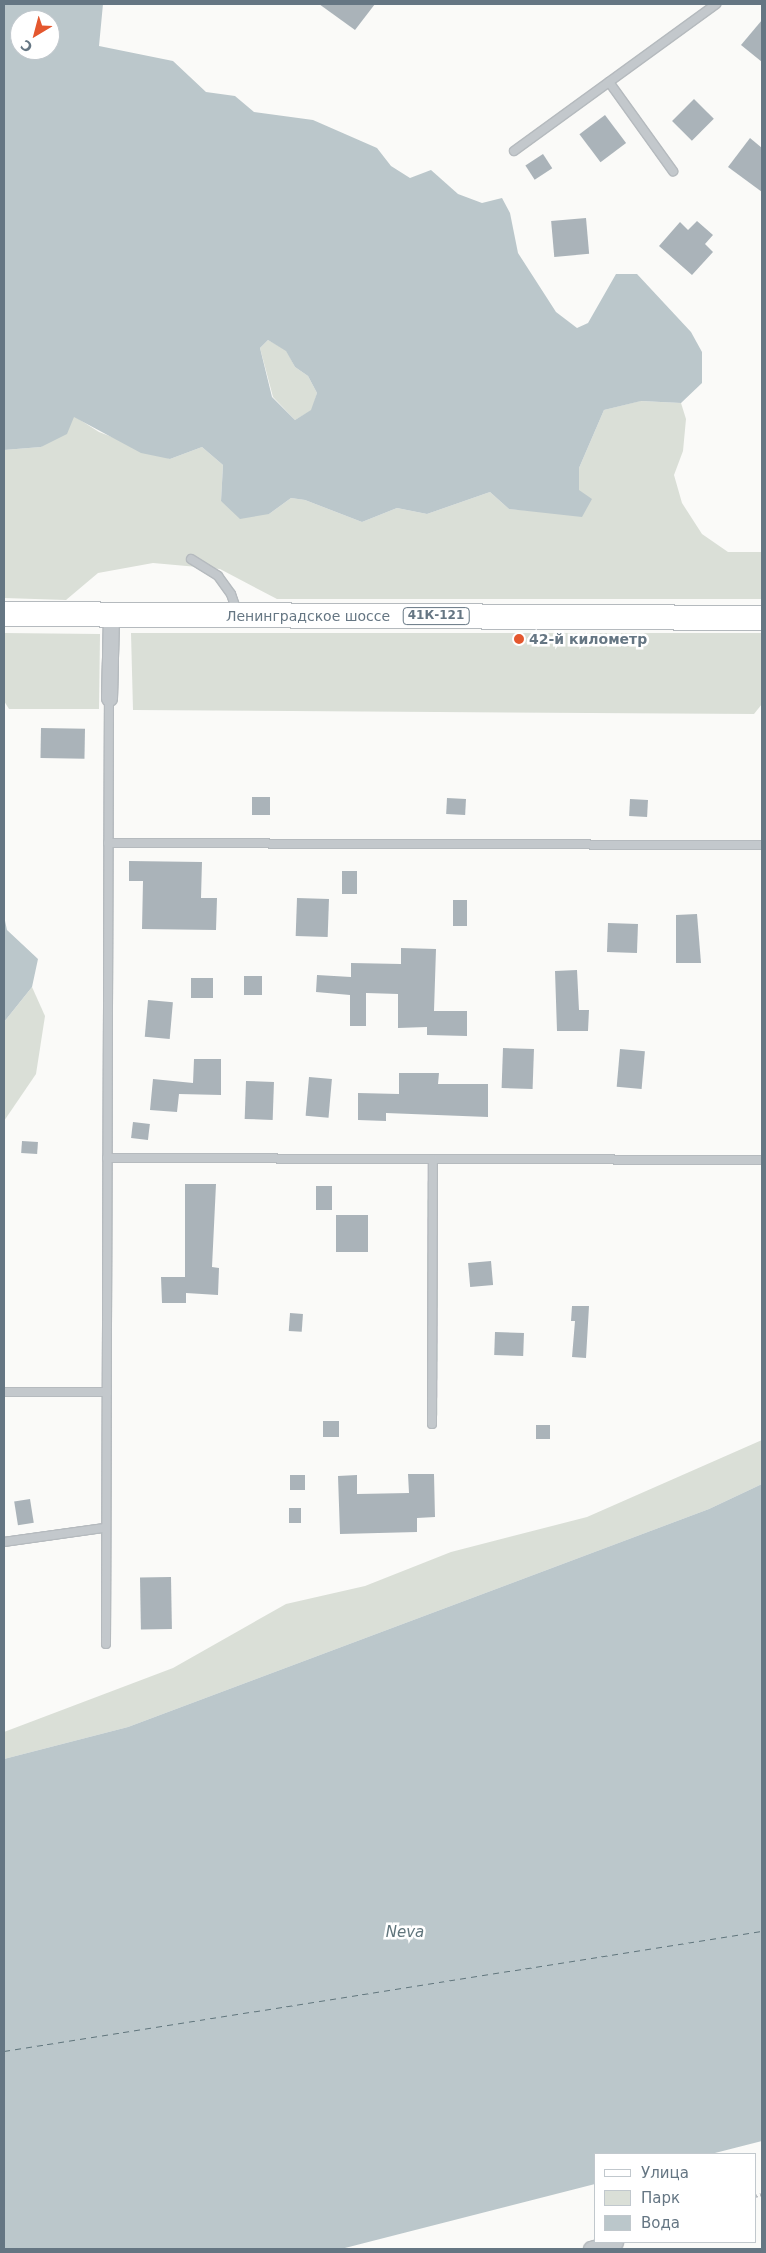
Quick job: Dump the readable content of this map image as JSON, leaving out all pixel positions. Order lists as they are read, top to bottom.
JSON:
{
  "streets": {
    "main road": ["Ленинградское шоссе", "41К-121"]
  },
  "water": ["Neva"],
  "places": ["42-й километр"],
  "legend": ["Улица", "Парк", "Вода"],
  "north": "bottom left"
}
